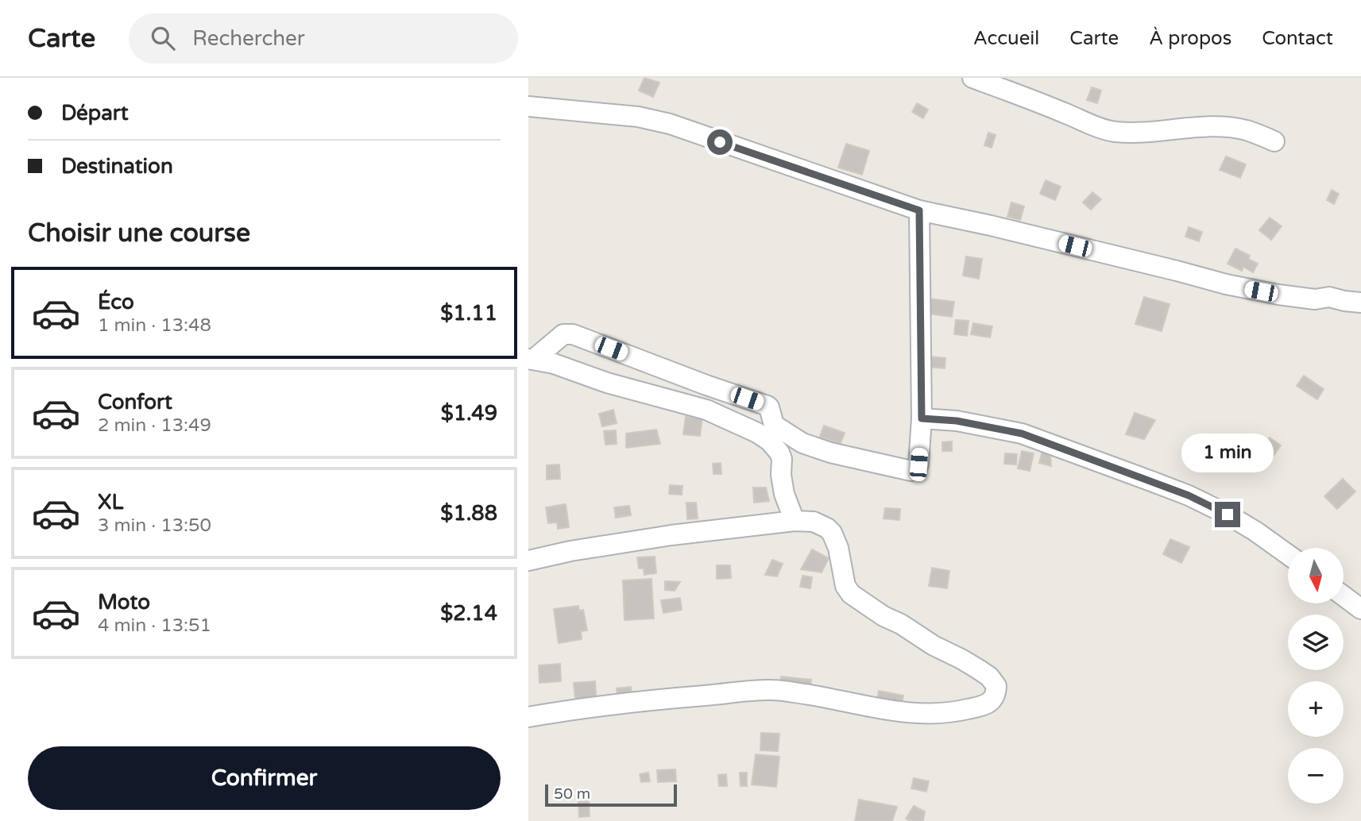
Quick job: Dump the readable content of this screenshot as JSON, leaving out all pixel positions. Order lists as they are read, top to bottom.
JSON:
{
  "scale_bar": "50 m",
  "north": "bottom",
  "page": {
    "header": "Carte",
    "search": "Rechercher",
    "nav": [
      "Accueil",
      "Carte",
      "À propos",
      "Contact"
    ],
    "banner": ["Départ", "Destination"],
    "heading": "Choisir une course",
    "list": [
      {
        "name": "Éco",
        "note": "1 min · 13:48",
        "value": "$1.11"
      },
      {
        "name": "Confort",
        "note": "2 min · 13:49",
        "value": "$1.49"
      },
      {
        "name": "XL",
        "note": "3 min · 13:50",
        "value": "$1.88"
      },
      {
        "name": "Moto",
        "note": "4 min · 13:51",
        "value": "$2.14"
      }
    ],
    "bubble": "1 min",
    "map_buttons": ["+", "−"],
    "buttons": "Confirmer",
    "scale": "50 m"
  }
}
